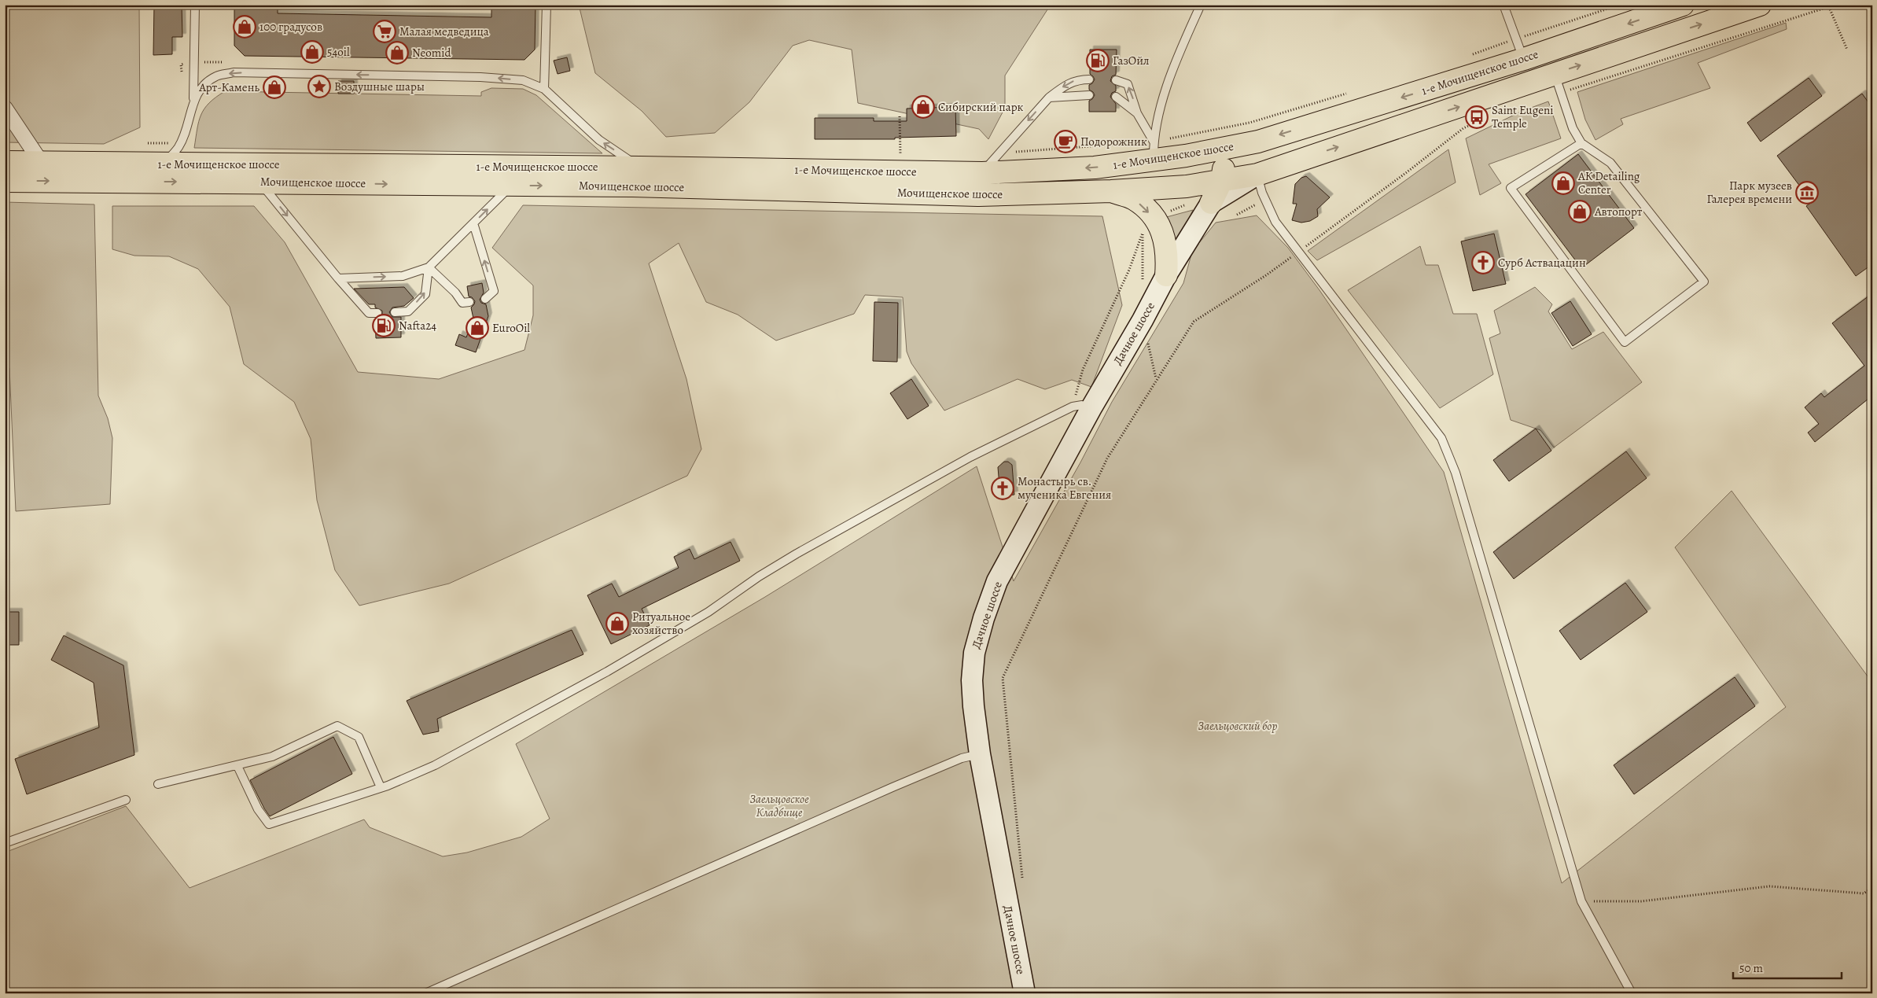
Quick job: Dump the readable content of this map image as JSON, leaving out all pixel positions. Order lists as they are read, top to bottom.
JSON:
{
  "streets": {
    "main road": ["1-е Мочищенское шоссе", "Мочищенское шоссе"],
    "street": ["Дачное шоссе"]
  },
  "crossings": [
    ["1-е Мочищенское шоссе", "Мочищенское шоссе"]
  ],
  "one_way": ["Мочищенское шоссе"],
  "parks": ["Заельцовский бор", "Заельцовское Кладбище"],
  "places": {
    "shop": [
      "100 градусов",
      "54oil",
      "Neomid",
      "Арт-Камень",
      "Сибирский парк",
      "АК Detailing Center",
      "Автопорт",
      "EuroOil",
      "Ритуальное хозяйство"
    ],
    "supermarket": ["Малая медведица"],
    "fuel station": ["ГазОйл", "Nafta24"],
    "place": ["Воздушные шары"],
    "bus stop": ["Saint Eugeni Temple"],
    "cafe": ["Подорожник"],
    "museum": ["Парк музеев Галерея времени"],
    "church": ["Сурб Аствацацин", "Монастырь св. мученика Евгения"]
  },
  "scale_bar": "50 m"
}
